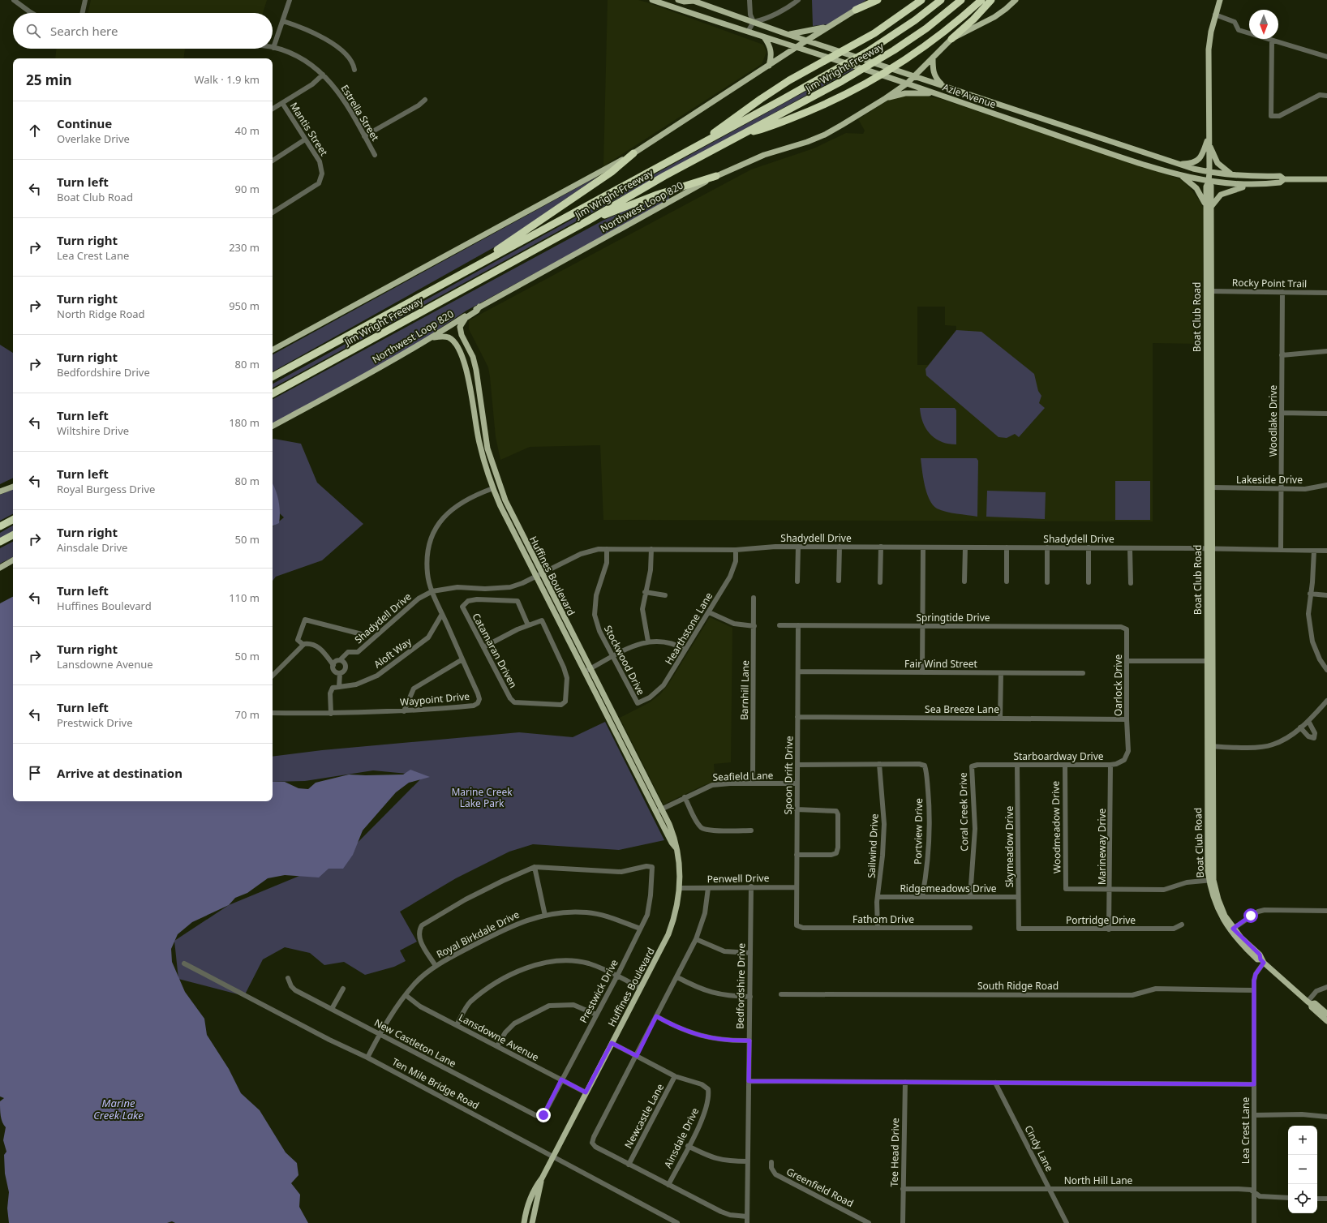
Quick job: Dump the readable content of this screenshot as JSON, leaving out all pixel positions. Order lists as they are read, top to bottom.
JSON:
{
  "streets": {
    "highway": ["Jim Wright Freeway"],
    "main road": [
      "Azle Avenue",
      "Northwest Loop 820",
      "Boat Club Road",
      "Huffines Boulevard"
    ],
    "street": [
      "Estrella Street",
      "Mantis Street",
      "Rocky Point Trail",
      "Woodlake Drive",
      "Lakeside Drive",
      "Shadydell Drive",
      "Springtide Drive",
      "Hearthstone Lane",
      "Catamaran Driven",
      "Aloft Way",
      "Stockwood Drive",
      "Fair Wind Street",
      "Oarlock Drive",
      "Barnhill Lane",
      "Waypoint Drive",
      "Sea Breeze Lane",
      "Starboardway Drive",
      "Spoon Drift Drive",
      "Seafield Lane",
      "Coral Creek Drive",
      "Woodmeadow Drive",
      "Portview Drive",
      "Sailwind Drive",
      "Skymeadow Drive",
      "Marineway Drive",
      "Penwell Drive",
      "Ridgemeadows Drive",
      "Fathom Drive",
      "Portridge Drive",
      "Royal Birkdale Drive",
      "South Ridge Road",
      "Bedfordshire Drive",
      "Prestwick Drive",
      "Lansdowne Avenue",
      "New Castleton Lane",
      "Ten Mile Bridge Road",
      "Newcastle Lane",
      "Lea Crest Lane",
      "Ainsdale Drive",
      "Cindy Lane",
      "Tee Head Drive",
      "North Hill Lane",
      "Greenfield Road"
    ]
  },
  "crossings": [
    ["Azle Avenue", "Northwest Loop 820"],
    ["Azle Avenue", "Boat Club Road"],
    ["Northwest Loop 820", "Huffines Boulevard"],
    ["Rocky Point Trail", "Boat Club Road"],
    ["Rocky Point Trail", "Woodlake Drive"],
    ["Boat Club Road", "Lakeside Drive"],
    ["Boat Club Road", "Shadydell Drive"],
    ["Boat Club Road", "Lea Crest Lane"],
    ["Woodlake Drive", "Lakeside Drive"],
    ["Woodlake Drive", "Shadydell Drive"],
    ["Shadydell Drive", "Huffines Boulevard"],
    ["Shadydell Drive", "Hearthstone Lane"],
    ["Shadydell Drive", "Stockwood Drive"],
    ["Shadydell Drive", "Waypoint Drive"],
    ["Huffines Boulevard", "Waypoint Drive"],
    ["Huffines Boulevard", "Seafield Lane"],
    ["Huffines Boulevard", "Penwell Drive"],
    ["Huffines Boulevard", "Lansdowne Avenue"],
    ["Huffines Boulevard", "Ten Mile Bridge Road"],
    ["Huffines Boulevard", "Ainsdale Drive"],
    ["Springtide Drive", "Oarlock Drive"],
    ["Springtide Drive", "Spoon Drift Drive"],
    ["Hearthstone Lane", "Stockwood Drive"],
    ["Aloft Way", "Waypoint Drive"],
    ["Fair Wind Street", "Spoon Drift Drive"],
    ["Oarlock Drive", "Sea Breeze Lane"],
    ["Oarlock Drive", "Starboardway Drive"],
    ["Barnhill Lane", "Seafield Lane"],
    ["Sea Breeze Lane", "Spoon Drift Drive"],
    ["Starboardway Drive", "Coral Creek Drive"],
    ["Starboardway Drive", "Woodmeadow Drive"],
    ["Starboardway Drive", "Skymeadow Drive"],
    ["Starboardway Drive", "Marineway Drive"],
    ["Spoon Drift Drive", "Seafield Lane"],
    ["Spoon Drift Drive", "Penwell Drive"],
    ["Spoon Drift Drive", "Fathom Drive"],
    ["Coral Creek Drive", "Ridgemeadows Drive"],
    ["Woodmeadow Drive", "Marineway Drive"],
    ["Portview Drive", "Sailwind Drive"],
    ["Portview Drive", "Ridgemeadows Drive"],
    ["Sailwind Drive", "Ridgemeadows Drive"],
    ["Sailwind Drive", "Fathom Drive"],
    ["Skymeadow Drive", "Ridgemeadows Drive"],
    ["Skymeadow Drive", "Portridge Drive"],
    ["Marineway Drive", "Portridge Drive"],
    ["Penwell Drive", "Bedfordshire Drive"],
    ["Royal Birkdale Drive", "Prestwick Drive"],
    ["Royal Birkdale Drive", "Lansdowne Avenue"],
    ["Royal Birkdale Drive", "New Castleton Lane"],
    ["Royal Birkdale Drive", "Ten Mile Bridge Road"],
    ["South Ridge Road", "Lea Crest Lane"],
    ["Prestwick Drive", "Lansdowne Avenue"],
    ["Prestwick Drive", "New Castleton Lane"],
    ["Newcastle Lane", "Ainsdale Drive"],
    ["Lea Crest Lane", "North Hill Lane"],
    ["Cindy Lane", "North Hill Lane"],
    ["Tee Head Drive", "North Hill Lane"]
  ],
  "water": ["Marine Creek Lake"],
  "parks": ["Marine Creek Lake Park"],
  "north": "bottom",
  "page": {
    "search": "Search here",
    "heading": ["25 min", "Walk · 1.9 km"],
    "list": [
      ["Continue", "Overlake Drive", "40 m"],
      ["Turn left", "Boat Club Road", "90 m"],
      ["Turn right", "Lea Crest Lane", "230 m"],
      ["Turn right", "North Ridge Road", "950 m"],
      ["Turn right", "Bedfordshire Drive", "80 m"],
      ["Turn left", "Wiltshire Drive", "180 m"],
      ["Turn left", "Royal Burgess Drive", "80 m"],
      ["Turn right", "Ainsdale Drive", "50 m"],
      ["Turn left", "Huffines Boulevard", "110 m"],
      ["Turn right", "Lansdowne Avenue", "50 m"],
      ["Turn left", "Prestwick Drive", "70 m"],
      "Arrive at destination"
    ],
    "map_buttons": ["+", "−"]
  }
}
